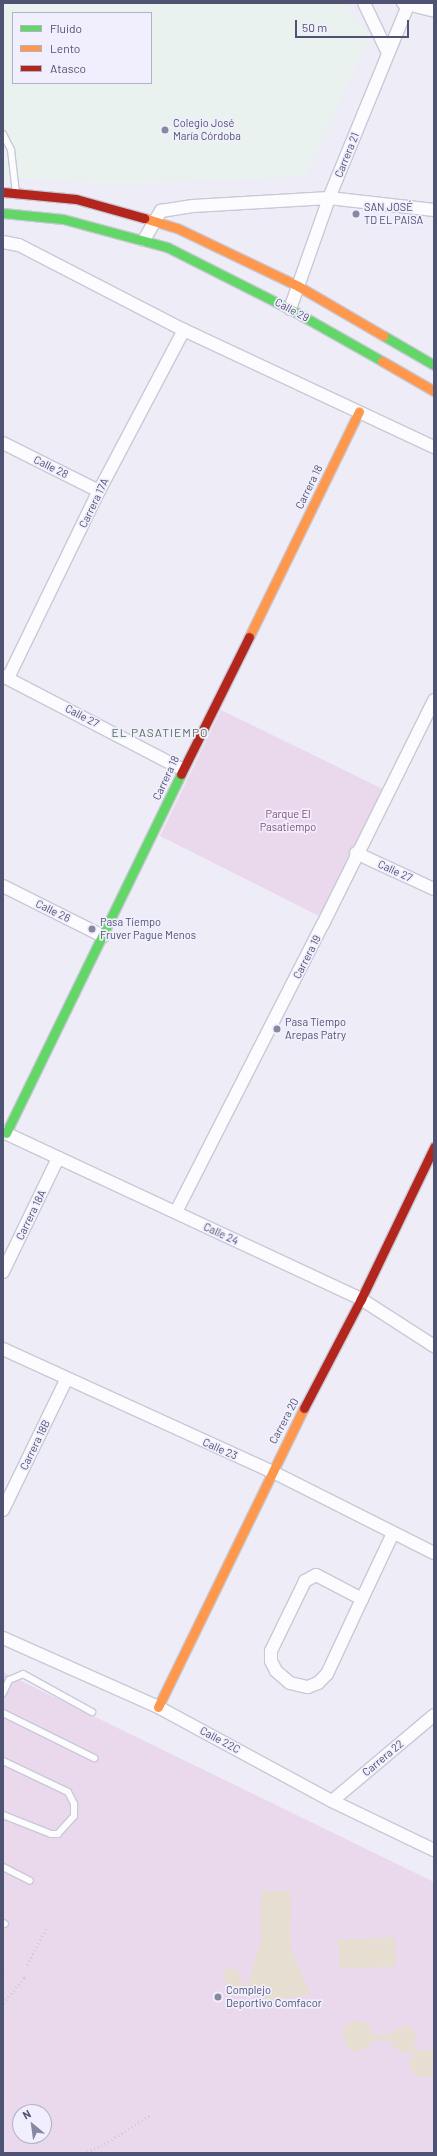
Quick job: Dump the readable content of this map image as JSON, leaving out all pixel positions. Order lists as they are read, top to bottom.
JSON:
{
  "streets": {
    "street": [
      "Carrera 21",
      "Calle 29",
      "Calle 28",
      "Carrera 18",
      "Carrera 17A",
      "Calle 27",
      "Calle 26",
      "Carrera 19",
      "Carrera 18A",
      "Calle 24",
      "Carrera 20",
      "Carrera 18B",
      "Calle 23",
      "Calle 22C",
      "Carrera 22"
    ]
  },
  "crossings": [
    ["Carrera 21", "Calle 29"],
    ["Calle 28", "Carrera 17A"],
    ["Carrera 18", "Calle 27"],
    ["Carrera 18", "Calle 26"],
    ["Carrera 18", "Calle 24"],
    ["Carrera 17A", "Calle 27"],
    ["Calle 27", "Carrera 19"],
    ["Carrera 19", "Calle 24"],
    ["Carrera 18A", "Calle 24"],
    ["Calle 24", "Carrera 20"],
    ["Carrera 20", "Calle 23"],
    ["Carrera 20", "Calle 22C"],
    ["Carrera 18B", "Calle 23"],
    ["Calle 22C", "Carrera 22"]
  ],
  "districts": ["EL PASATIEMPO"],
  "parks": ["Parque El Pasatiempo"],
  "places": [
    "Colegio José María Córdoba",
    "SAN JOSÉ TD EL PAISA",
    "Pasa Tiempo Fruver Pague Menos",
    "Pasa Tiempo Arepas Patry",
    "Complejo Deportivo Comfacor"
  ],
  "legend": ["Fluido", "Lento", "Atasco"],
  "scale_bar": "50 m",
  "north": "top left"
}
